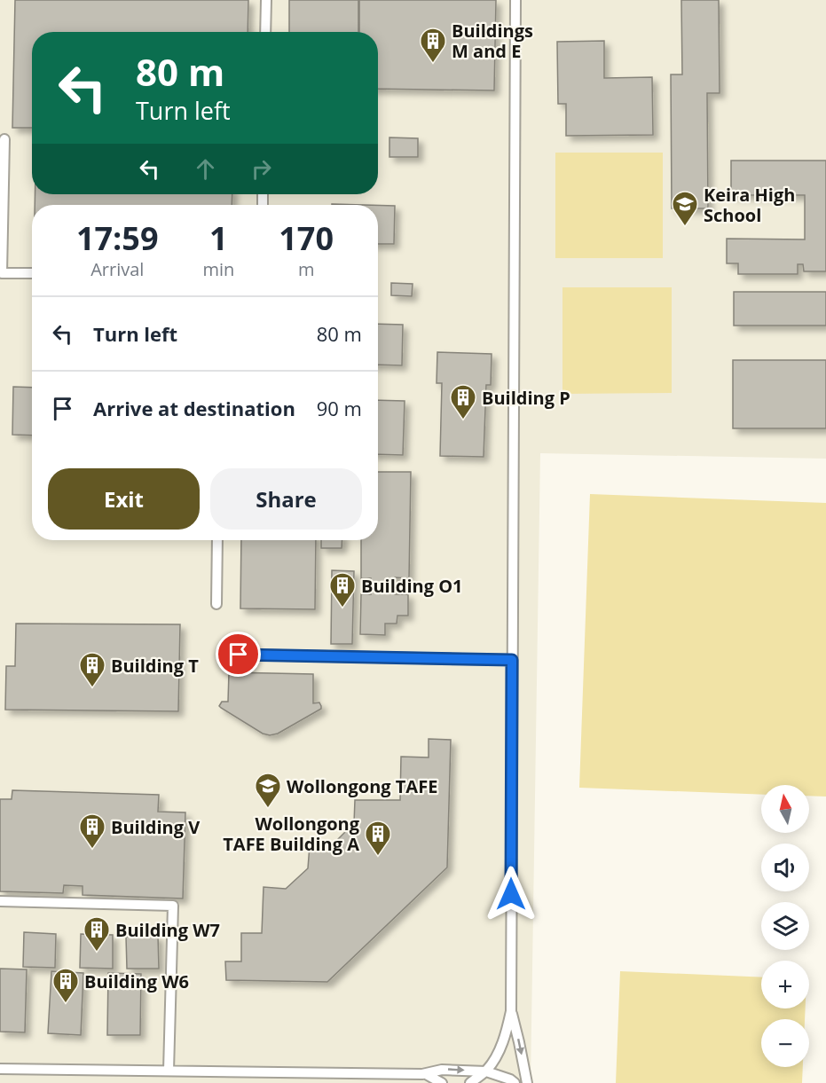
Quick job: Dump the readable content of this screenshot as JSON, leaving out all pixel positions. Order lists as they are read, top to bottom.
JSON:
{
  "places": {
    "building": [
      "Buildings M and E",
      "Building P",
      "Building O1",
      "Building T",
      "Building V",
      "Wollongong TAFE Building A",
      "Building W7",
      "Building W6"
    ],
    "school or university": ["Keira High School", "Wollongong TAFE"]
  },
  "north": "top",
  "page": {
    "turn": ["80 m", "Turn left"],
    "eta": [
      "17:59",
      "Arrival",
      "1",
      "min",
      "170",
      "m"
    ],
    "list": [
      {
        "name": "Turn left",
        "value": "80 m"
      },
      {
        "name": "Arrive at destination",
        "value": "90 m"
      }
    ],
    "buttons": ["Exit", "Share"],
    "map_buttons": ["+", "−"]
  }
}
